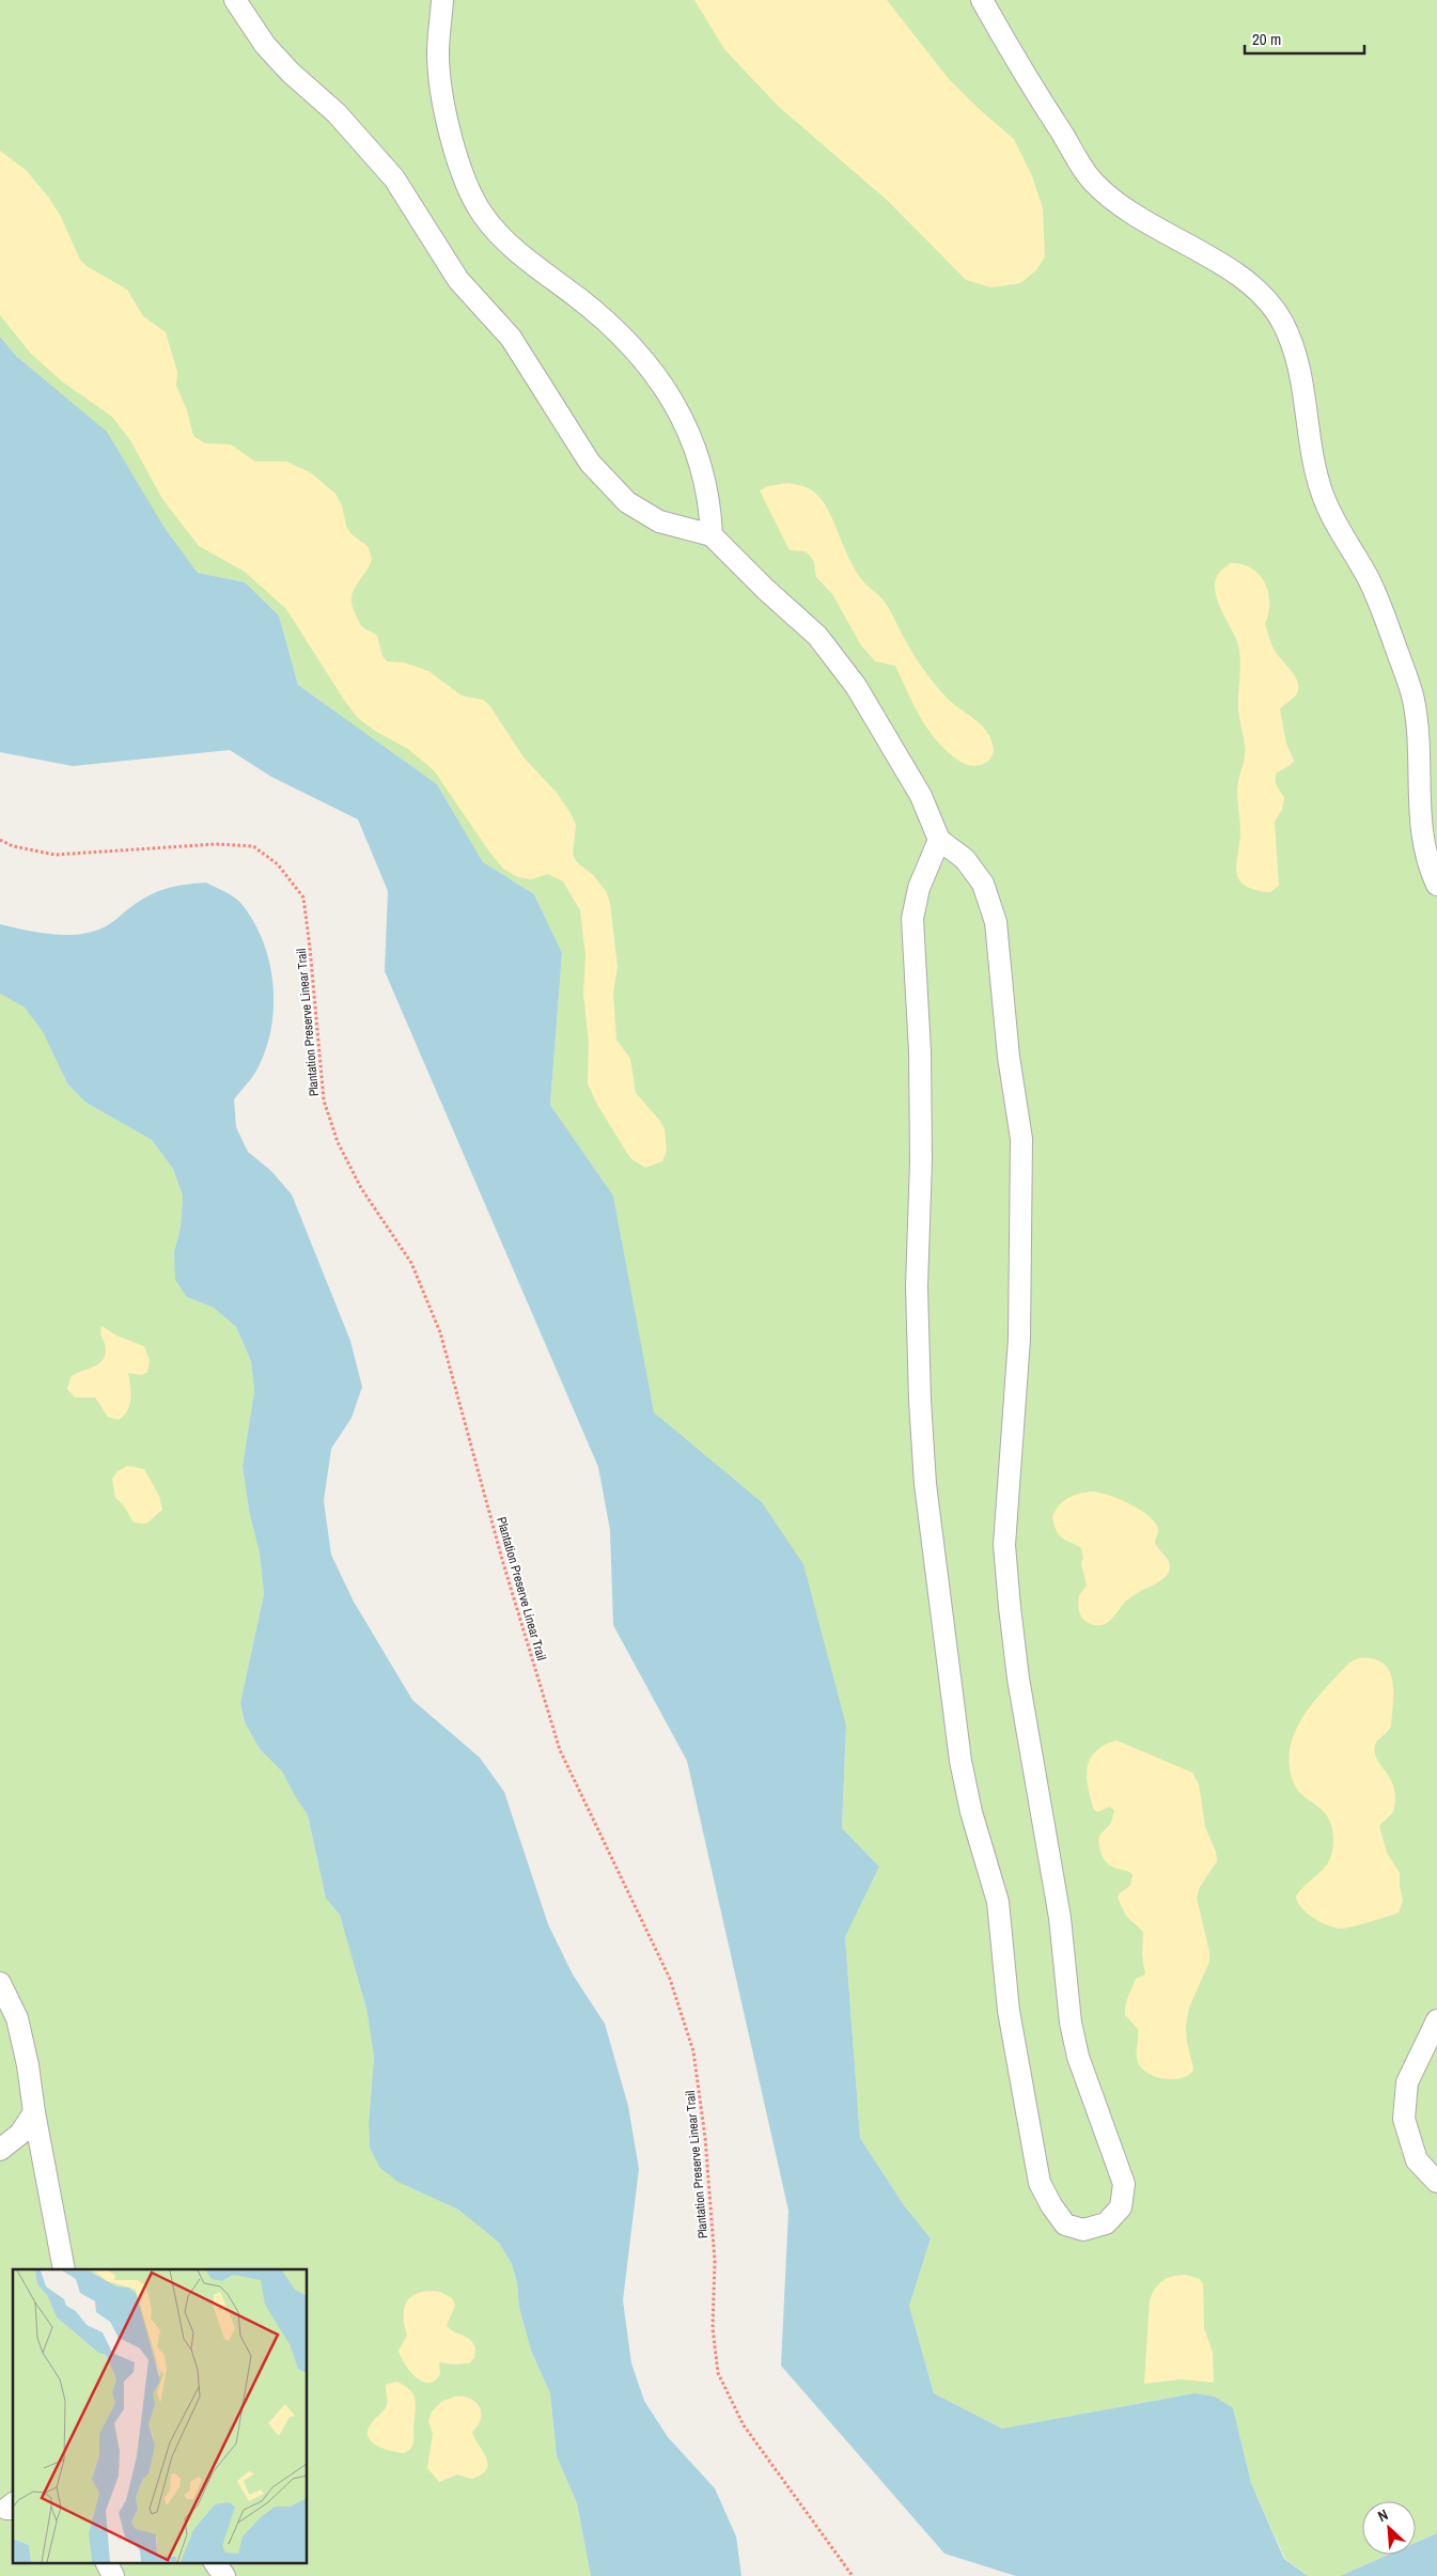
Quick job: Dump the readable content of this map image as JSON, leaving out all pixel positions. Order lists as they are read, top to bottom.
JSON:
{
  "streets": {
    "path": ["Plantation Preserve Linear Trail"]
  },
  "scale_bar": "20 m",
  "north": "top left"
}
